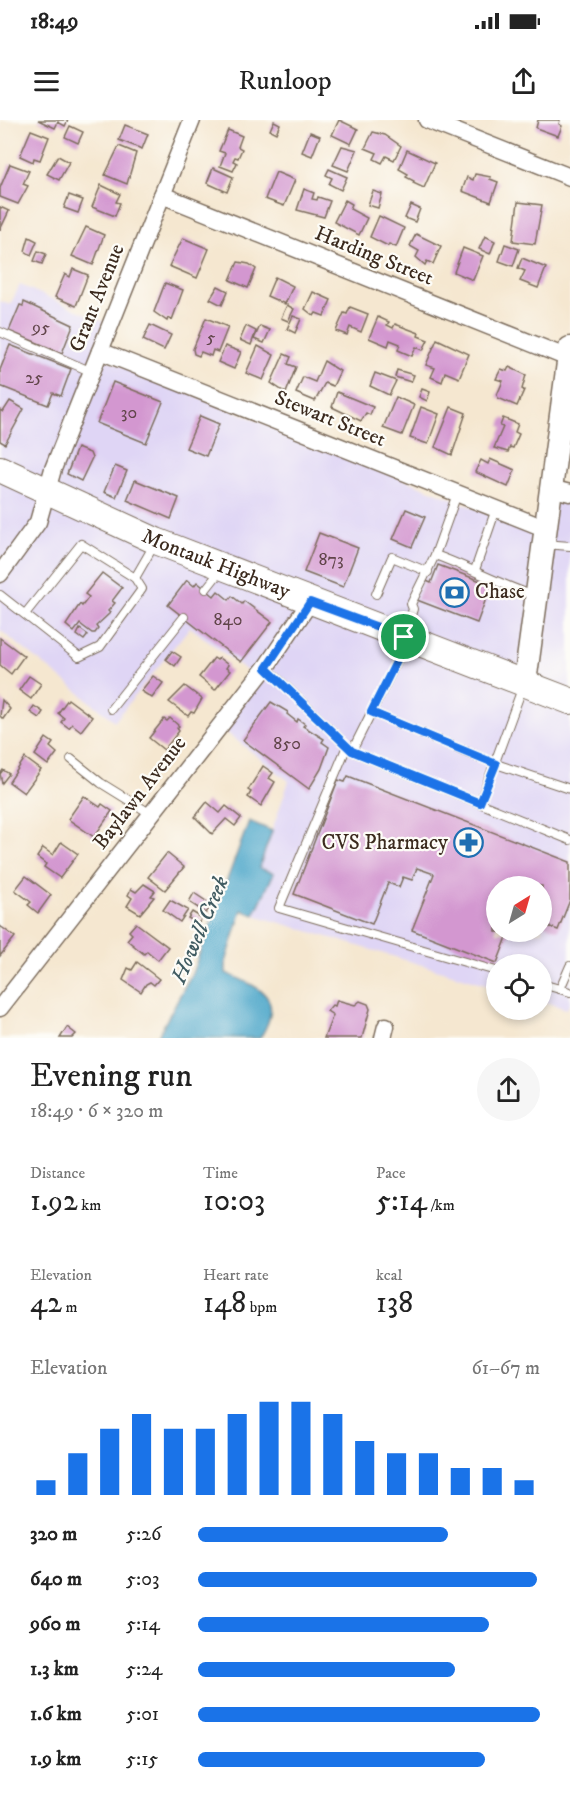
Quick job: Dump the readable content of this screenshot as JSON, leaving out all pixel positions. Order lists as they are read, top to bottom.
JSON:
{
  "streets": {
    "main road": ["Montauk Highway"],
    "street": [
      "Harding Street",
      "Grant Avenue",
      "Stewart Street",
      "Baylawn Avenue"
    ]
  },
  "crossings": [
    ["Harding Street", "Grant Avenue"],
    ["Grant Avenue", "Stewart Street"],
    ["Grant Avenue", "Montauk Highway"],
    ["Montauk Highway", "Baylawn Avenue"]
  ],
  "water": ["Howell Creek"],
  "places": {
    "bank": ["Chase"],
    "pharmacy": ["CVS Pharmacy"]
  },
  "house_numbers": [
    "95",
    "5",
    "25",
    "30",
    "873",
    "840",
    "850"
  ],
  "north": "top right",
  "page": {
    "status": "18:49",
    "header": "Runloop",
    "heading": ["Evening run", "18:49 · 6 × 320 m"],
    "stats": [
      ["Distance", "1.92 km"],
      ["Time", "10:03"],
      ["Pace", "5:14 /km"],
      ["Elevation", "42 m"],
      ["Heart rate", "148 bpm"],
      ["kcal", "138"]
    ],
    "chart": ["Elevation", "61–67 m"],
    "list": [
      {
        "name": "320 m",
        "note": "5:26"
      },
      {
        "name": "640 m",
        "note": "5:03"
      },
      {
        "name": "960 m",
        "note": "5:14"
      },
      {
        "name": "1.3 km",
        "note": "5:24"
      },
      {
        "name": "1.6 km",
        "note": "5:01"
      },
      {
        "name": "1.9 km",
        "note": "5:15"
      }
    ]
  }
}
